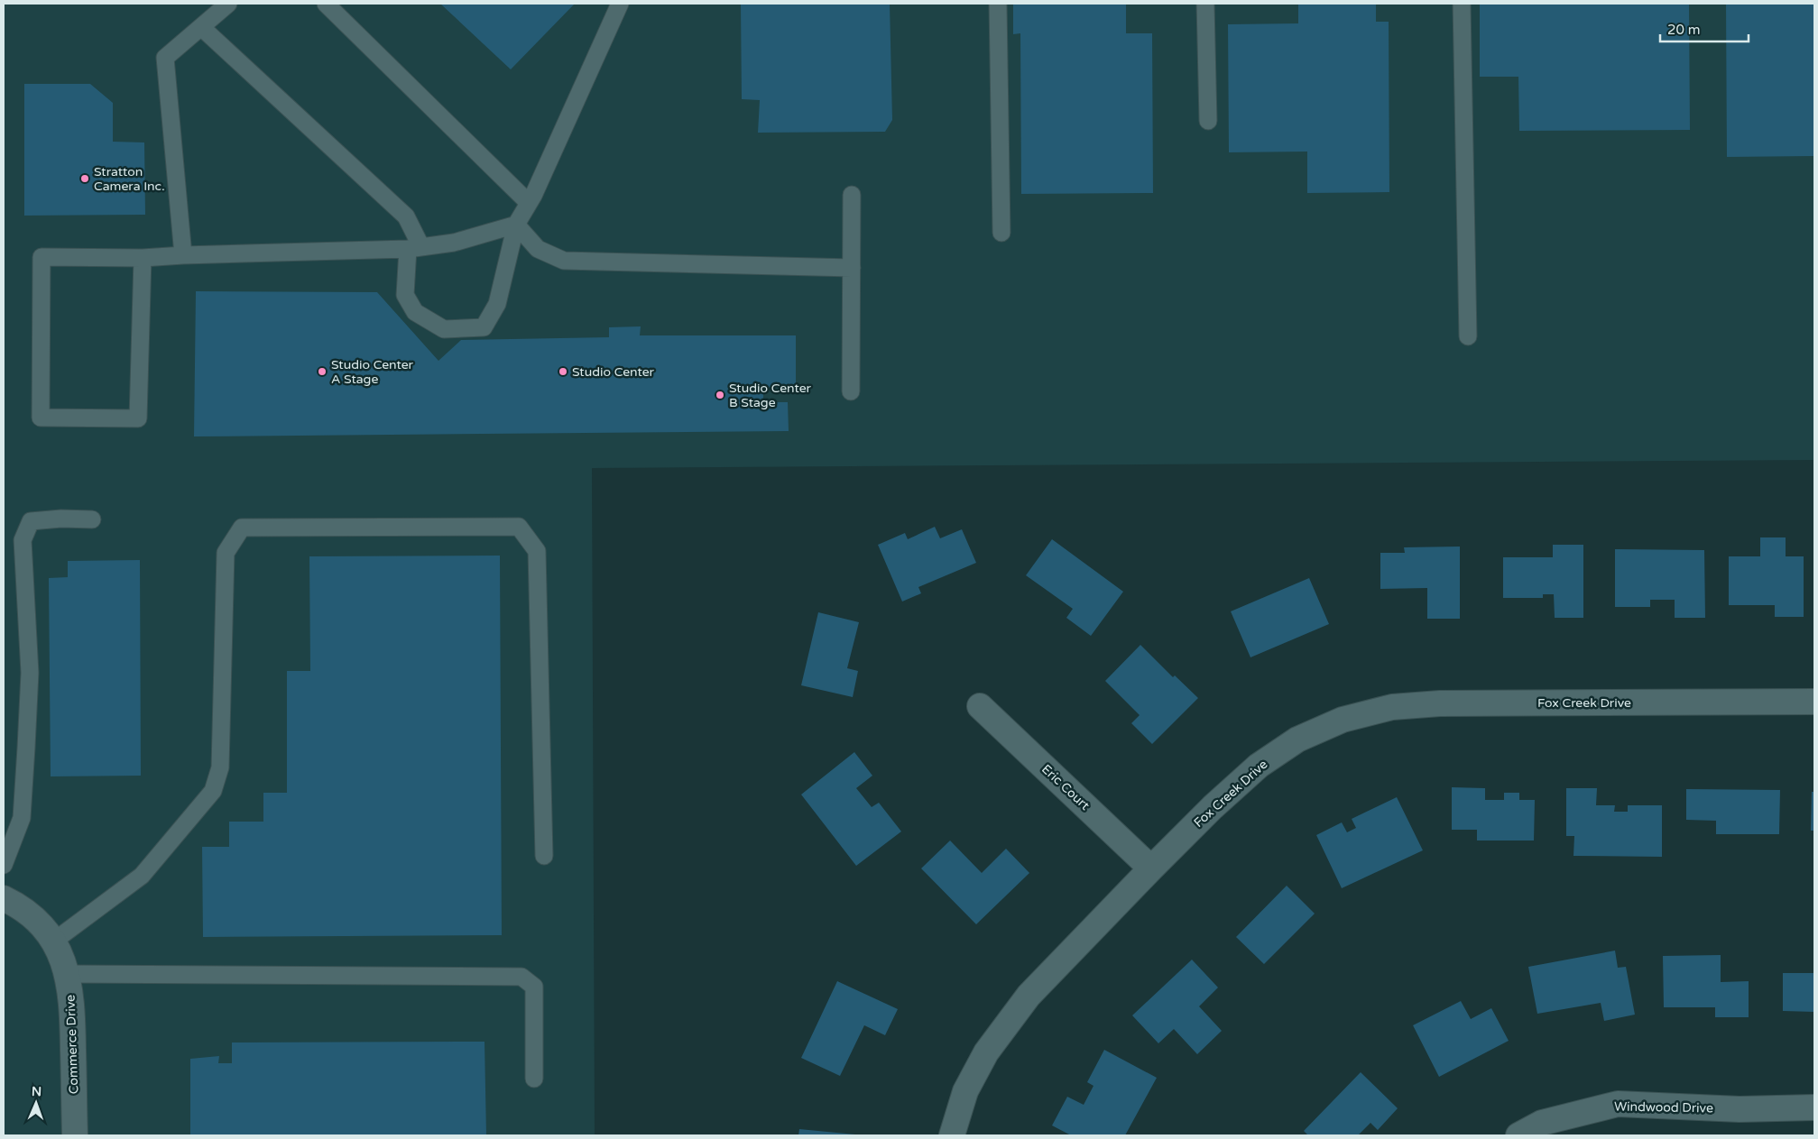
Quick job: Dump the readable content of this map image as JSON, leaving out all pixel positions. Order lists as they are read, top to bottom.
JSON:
{
  "streets": {
    "street": [
      "Fox Creek Drive",
      "Eric Court",
      "Commerce Drive",
      "Windwood Drive"
    ]
  },
  "crossings": [
    ["Fox Creek Drive", "Eric Court"]
  ],
  "places": [
    "Stratton Camera Inc.",
    "Studio Center A Stage",
    "Studio Center",
    "Studio Center B Stage"
  ],
  "scale_bar": "20 m",
  "north": "top"
}
